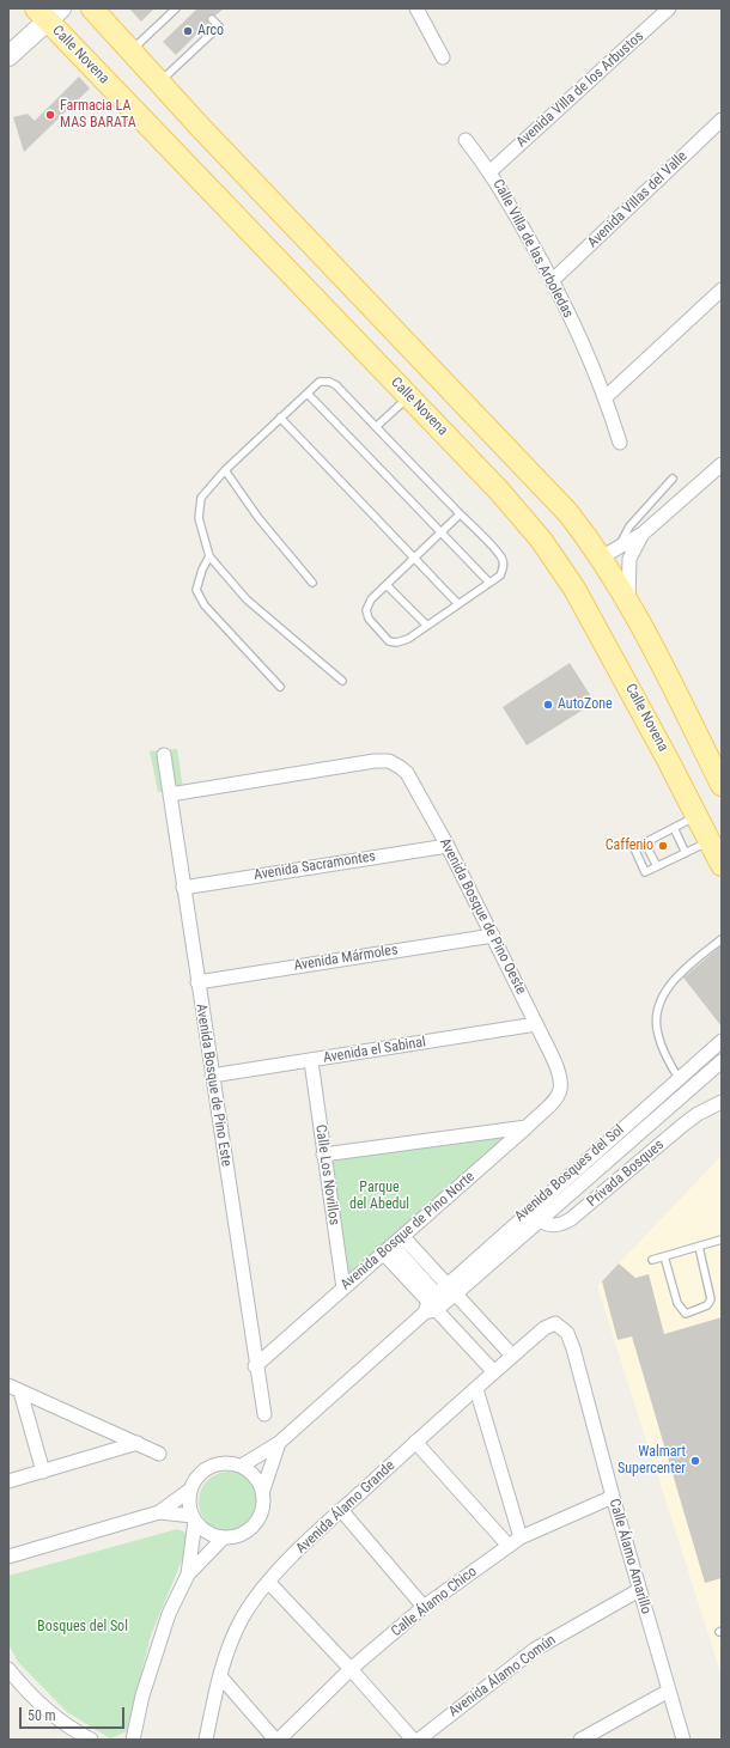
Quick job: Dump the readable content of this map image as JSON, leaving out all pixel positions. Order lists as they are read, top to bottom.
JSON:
{
  "streets": {
    "main road": ["Calle Novena"],
    "street": [
      "Avenida Villa de los Arbustos",
      "Avenida Villas del Valle",
      "Calle Villa de las Arboledas",
      "Avenida Sacramontes",
      "Avenida Bosque de Pino Oeste",
      "Avenida Mármoles",
      "Avenida el Sabinal",
      "Avenida Bosque de Pino Este",
      "Avenida Bosques del Sol",
      "Privada Bosques",
      "Calle Los Novillos",
      "Avenida Bosque de Pino Norte",
      "Avenida Álamo Grande",
      "Calle Álamo Amarillo",
      "Calle Álamo Chico",
      "Avenida Álamo Común"
    ]
  },
  "crossings": [
    ["Avenida Villa de los Arbustos", "Calle Villa de las Arboledas"],
    ["Avenida Villas del Valle", "Calle Villa de las Arboledas"],
    ["Avenida Sacramontes", "Avenida Bosque de Pino Oeste"],
    ["Avenida Sacramontes", "Avenida Bosque de Pino Este"],
    ["Avenida Bosque de Pino Oeste", "Avenida Mármoles"],
    ["Avenida Bosque de Pino Oeste", "Avenida el Sabinal"],
    ["Avenida Bosque de Pino Oeste", "Avenida Bosque de Pino Este"],
    ["Avenida Bosque de Pino Oeste", "Avenida Bosque de Pino Norte"],
    ["Avenida Mármoles", "Avenida Bosque de Pino Este"],
    ["Avenida el Sabinal", "Avenida Bosque de Pino Este"],
    ["Avenida el Sabinal", "Calle Los Novillos"],
    ["Avenida Bosque de Pino Este", "Avenida Bosque de Pino Norte"],
    ["Avenida Bosques del Sol", "Privada Bosques"],
    ["Calle Los Novillos", "Avenida Bosque de Pino Norte"],
    ["Avenida Álamo Grande", "Calle Álamo Amarillo"],
    ["Calle Álamo Amarillo", "Calle Álamo Chico"],
    ["Calle Álamo Amarillo", "Avenida Álamo Común"]
  ],
  "parks": ["Parque del Abedul", "Bosques del Sol"],
  "places": [
    "Arco",
    "Farmacia LA MAS BARATA",
    "AutoZone",
    "Caffenio",
    "Walmart Supercenter"
  ],
  "scale_bar": "50 m"
}
